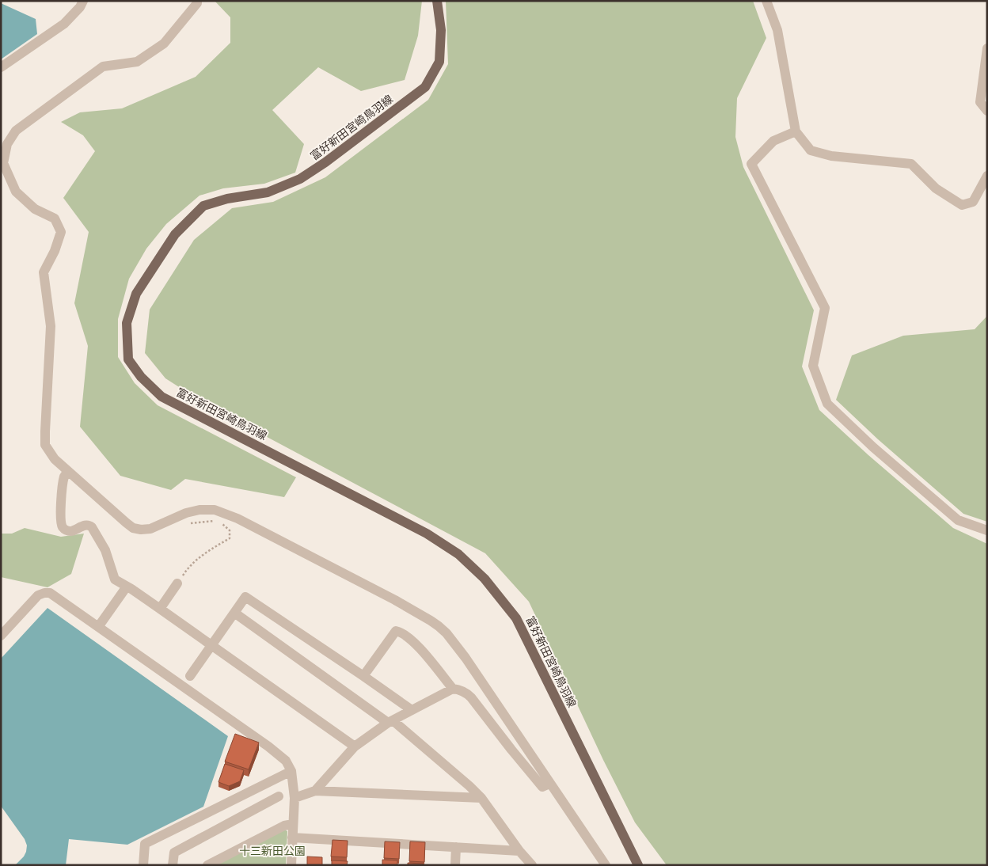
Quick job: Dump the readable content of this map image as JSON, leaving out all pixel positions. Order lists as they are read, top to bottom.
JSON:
{
  "streets": {
    "main road": ["富好新田宮崎鳥羽線"]
  },
  "parks": ["十三新田公園"]
}
